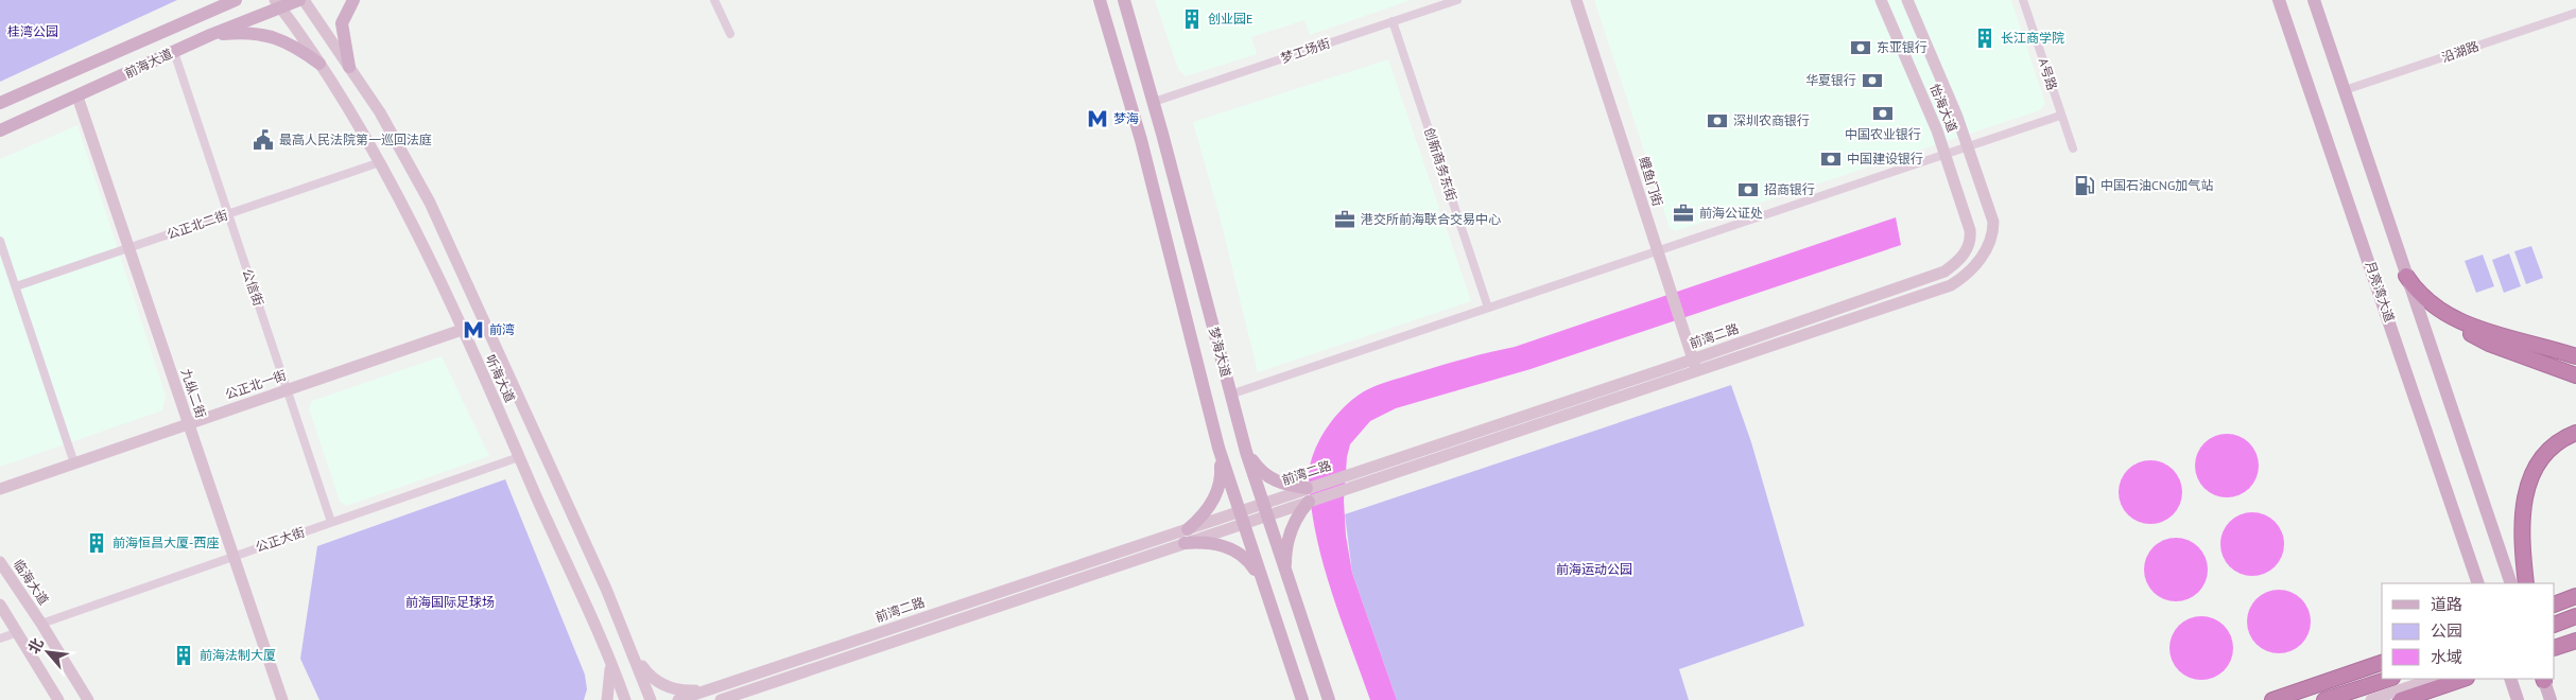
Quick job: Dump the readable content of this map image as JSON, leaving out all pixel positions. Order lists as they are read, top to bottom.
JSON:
{
  "streets": {
    "main road": ["前海大道", "月亮湾大道", "梦海大道"],
    "street": [
      "梦工场街",
      "沿湖路",
      "A号路",
      "怡海大道",
      "创新商务东街",
      "鲤鱼门街",
      "公正北二街",
      "公信街",
      "前湾二路",
      "听海大道",
      "公正北一街",
      "九纵二街",
      "公正大街",
      "临海大道"
    ]
  },
  "crossings": [
    ["梦工场街", "创新商务东街"],
    ["梦工场街", "梦海大道"],
    ["前海大道", "公信街"],
    ["前海大道", "听海大道"],
    ["前海大道", "九纵二街"],
    ["怡海大道", "前湾二路"],
    ["鲤鱼门街", "前湾二路"],
    ["公正北二街", "公信街"],
    ["公正北二街", "听海大道"],
    ["公正北二街", "九纵二街"],
    ["公信街", "公正北一街"],
    ["公信街", "公正大街"],
    ["前湾二路", "梦海大道"],
    ["听海大道", "公正北一街"],
    ["听海大道", "公正大街"],
    ["公正北一街", "九纵二街"],
    ["九纵二街", "公正大街"],
    ["公正大街", "临海大道"]
  ],
  "parks": ["桂湾公园", "前海运动公园", "前海国际足球场"],
  "places": {
    "building": [
      "创业园E",
      "长江商学院",
      "前海恒昌大厦-西座",
      "前海法制大厦"
    ],
    "bank": [
      "东亚银行",
      "华夏银行",
      "中国农业银行",
      "深圳农商银行",
      "中国建设银行",
      "招商银行"
    ],
    "metro station": ["梦海", "前湾"],
    "public building": ["最高人民法院第一巡回法庭"],
    "fuel station": ["中国石油CNG加气站"],
    "office": ["前海公证处", "港交所前海联合交易中心"]
  },
  "legend": ["道路", "公园", "水域"],
  "north": "top left"
}
